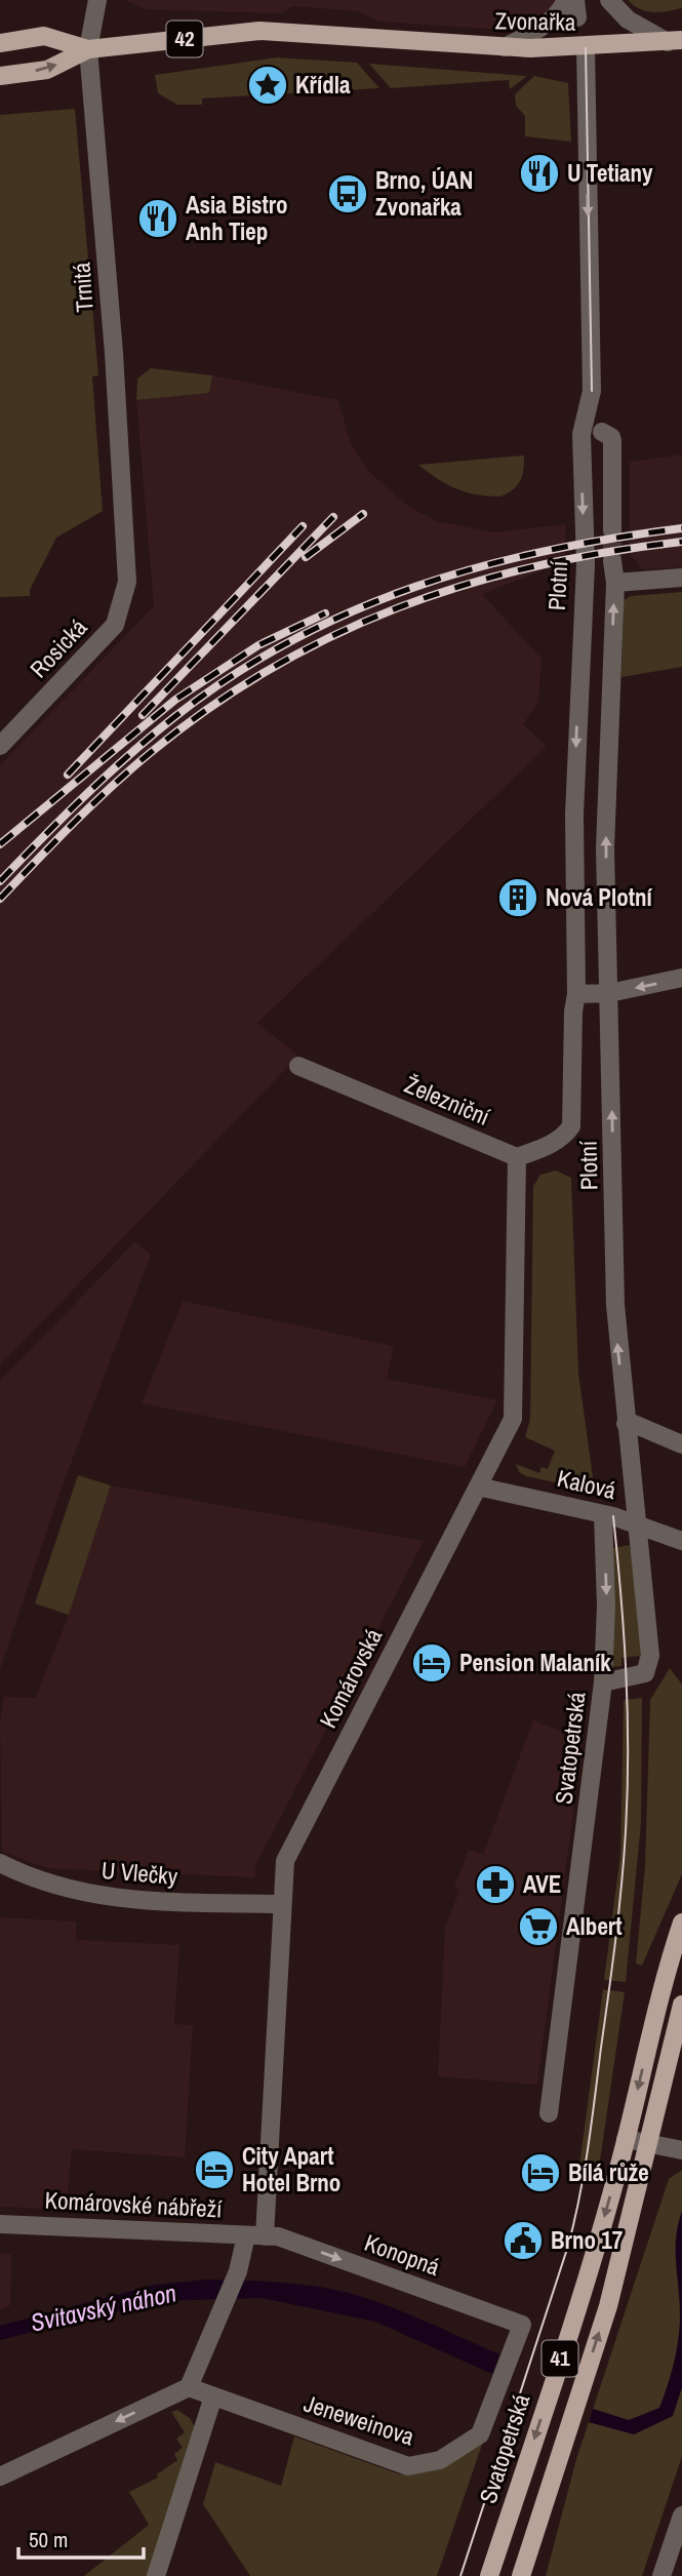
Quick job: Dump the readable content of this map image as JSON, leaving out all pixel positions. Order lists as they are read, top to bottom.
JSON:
{
  "streets": {
    "main road": [
      "Zvonařka",
      "42",
      "Svatopetrská",
      "41"
    ],
    "street": [
      "Trnitá",
      "Plotní",
      "Rosická",
      "Železniční",
      "Kalová",
      "Komárovská",
      "U Vlečky",
      "Komárovské nábřeží",
      "Konopná",
      "Jeneweinova"
    ]
  },
  "crossings": [
    ["Zvonařka", "42"],
    ["Zvonařka", "Trnitá"],
    ["Zvonařka", "Plotní"],
    ["42", "Trnitá"],
    ["Trnitá", "Rosická"],
    ["Plotní", "Železniční"],
    ["Plotní", "Komárovská"],
    ["Plotní", "Svatopetrská"],
    ["Železniční", "Komárovská"],
    ["Kalová", "Komárovská"],
    ["Kalová", "Svatopetrská"],
    ["Komárovská", "U Vlečky"],
    ["Komárovská", "Komárovské nábřeží"],
    ["Komárovská", "Konopná"],
    ["Komárovské nábřeží", "Konopná"],
    ["Konopná", "Jeneweinova"]
  ],
  "one_way": ["Konopná"],
  "water": ["Svitavský náhon"],
  "places": {
    "place": ["Křídla"],
    "restaurant": ["U Tetiany", "Asia Bistro Anh Tiep"],
    "bus stop": ["Brno, ÚAN Zvonařka"],
    "building": ["Nová Plotní"],
    "hotel": ["Pension Malaník", "City Apart Hotel Brno", "Bílá růže"],
    "pharmacy": ["AVE"],
    "supermarket": ["Albert"],
    "public building": ["Brno 17"]
  },
  "scale_bar": "50 m"
}
